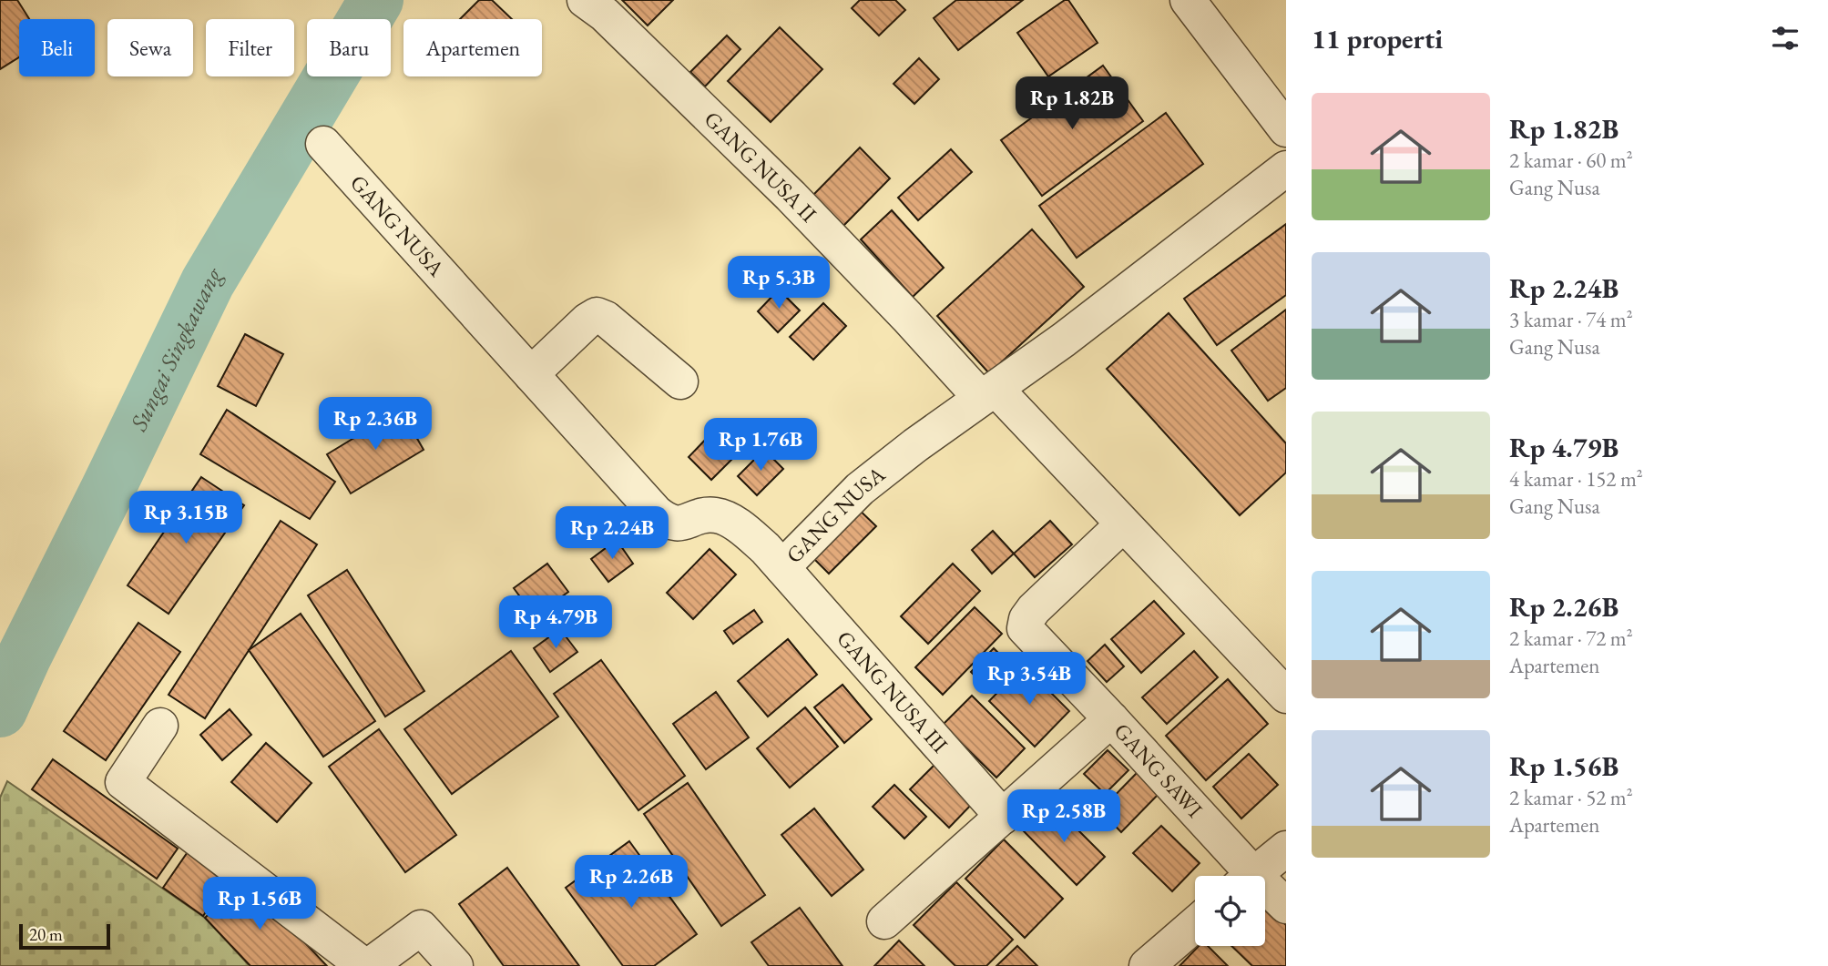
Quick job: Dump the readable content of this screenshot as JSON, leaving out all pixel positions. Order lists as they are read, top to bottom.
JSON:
{
  "streets": {
    "street": [
      "GANG NUSA II",
      "GANG NUSA",
      "GANG NUSA III",
      "GANG SAWI"
    ]
  },
  "crossings": [
    ["GANG NUSA II", "GANG NUSA"],
    ["GANG NUSA II", "GANG SAWI"],
    ["GANG NUSA", "GANG NUSA III"]
  ],
  "water": ["Sungai Singkawang"],
  "scale_bar": "20 m",
  "page": {
    "heading": "11 properti",
    "chip": [
      "Beli",
      "Sewa",
      "Filter",
      "Baru",
      "Apartemen"
    ],
    "price": [
      "Rp 1.82B",
      "Rp 5.3B",
      "Rp 2.36B",
      "Rp 1.76B",
      "Rp 3.15B",
      "Rp 2.24B",
      "Rp 4.79B",
      "Rp 3.54B",
      "Rp 2.58B",
      "Rp 2.26B",
      "Rp 1.56B"
    ],
    "list": [
      {
        "name": "Rp 1.82B",
        "note": "2 kamar · 60 m² · Gang Nusa"
      },
      {
        "name": "Rp 2.24B",
        "note": "3 kamar · 74 m² · Gang Nusa"
      },
      {
        "name": "Rp 4.79B",
        "note": "4 kamar · 152 m² · Gang Nusa"
      },
      {
        "name": "Rp 2.26B",
        "note": "2 kamar · 72 m² · Apartemen"
      },
      {
        "name": "Rp 1.56B",
        "note": "2 kamar · 52 m² · Apartemen"
      }
    ],
    "scale": "20 m"
  }
}
